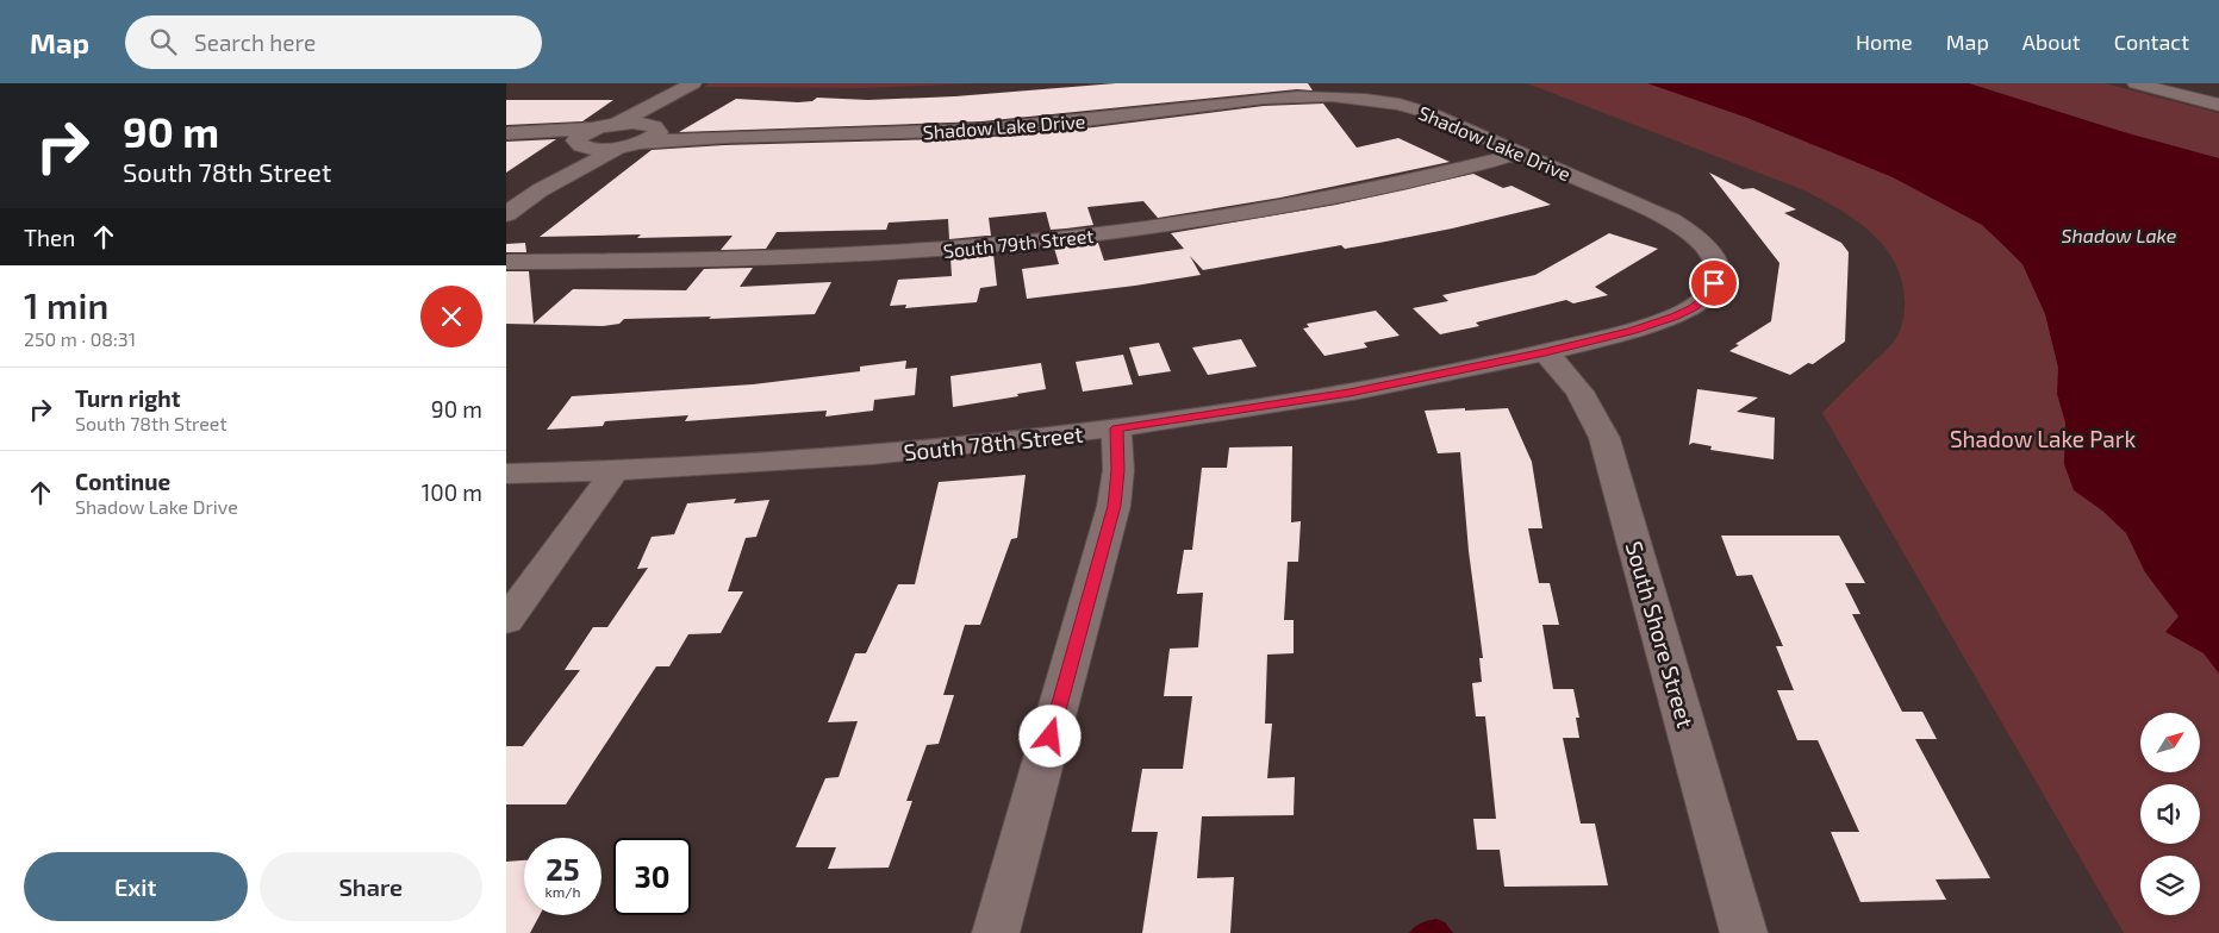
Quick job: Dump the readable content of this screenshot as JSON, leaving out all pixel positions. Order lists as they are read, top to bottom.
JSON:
{
  "streets": {
    "street": [
      "Shadow Lake Drive",
      "South 79th Street",
      "South 78th Street",
      "South Shore Street"
    ]
  },
  "crossings": [
    ["Shadow Lake Drive", "South 79th Street"],
    ["Shadow Lake Drive", "South 78th Street"],
    ["Shadow Lake Drive", "South Shore Street"],
    ["South 78th Street", "South Shore Street"]
  ],
  "water": ["Shadow Lake"],
  "parks": ["Shadow Lake Park"],
  "north": "top right",
  "page": {
    "header": "Map",
    "search": "Search here",
    "nav": [
      "Home",
      "Map",
      "About",
      "Contact"
    ],
    "turn": ["90 m", "South 78th Street"],
    "then": "Then",
    "heading": ["1 min", "250 m · 08:31"],
    "list": [
      {
        "name": "Turn right",
        "note": "South 78th Street",
        "value": "90 m"
      },
      {
        "name": "Continue",
        "note": "Shadow Lake Drive",
        "value": "100 m"
      }
    ],
    "speed": "25 km/h",
    "limit": "30",
    "buttons": ["Exit", "Share"]
  }
}
